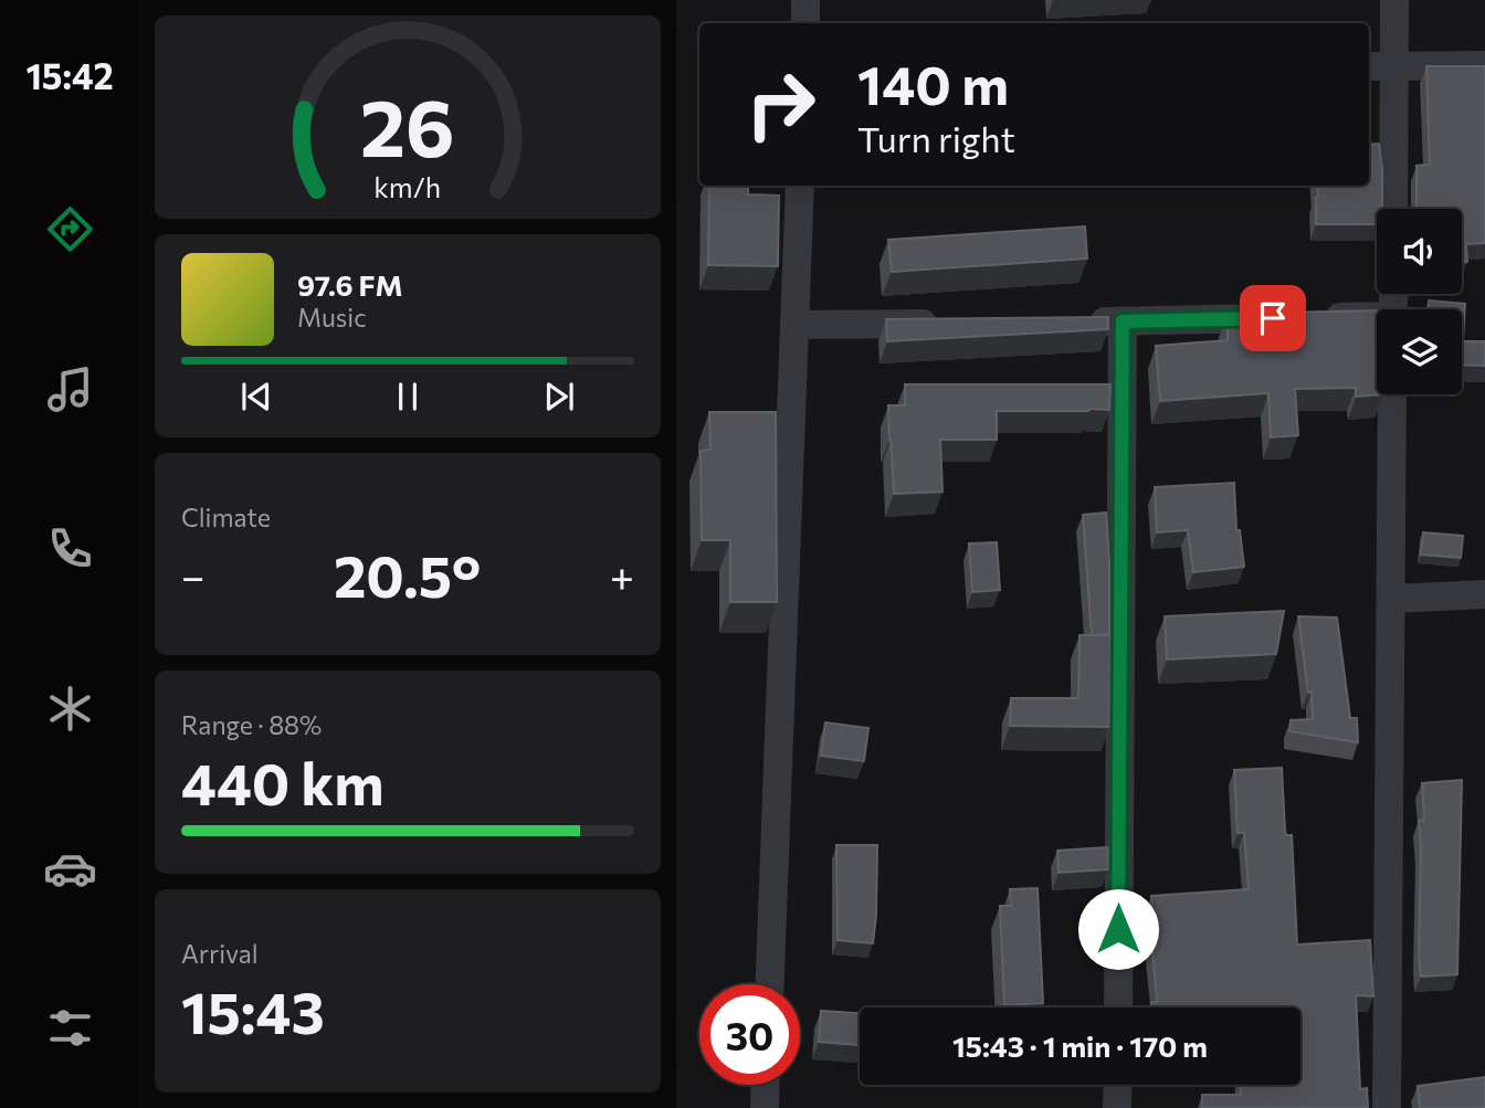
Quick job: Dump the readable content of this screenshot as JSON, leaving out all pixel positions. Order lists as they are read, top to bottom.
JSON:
{
  "page": {
    "tabs": "15:42",
    "turn": ["140 m", "Turn right"],
    "song": ["97.6 FM", "Music"],
    "tile": [
      "Climate",
      ["Range · 88%", "440 km"],
      ["Arrival", "15:43"]
    ],
    "heat": ["−", "20.5°", "+"],
    "limit": "30",
    "trip": "15:43 · 1 min · 170 m",
    "gauge": ["26", "km/h"]
  }
}
